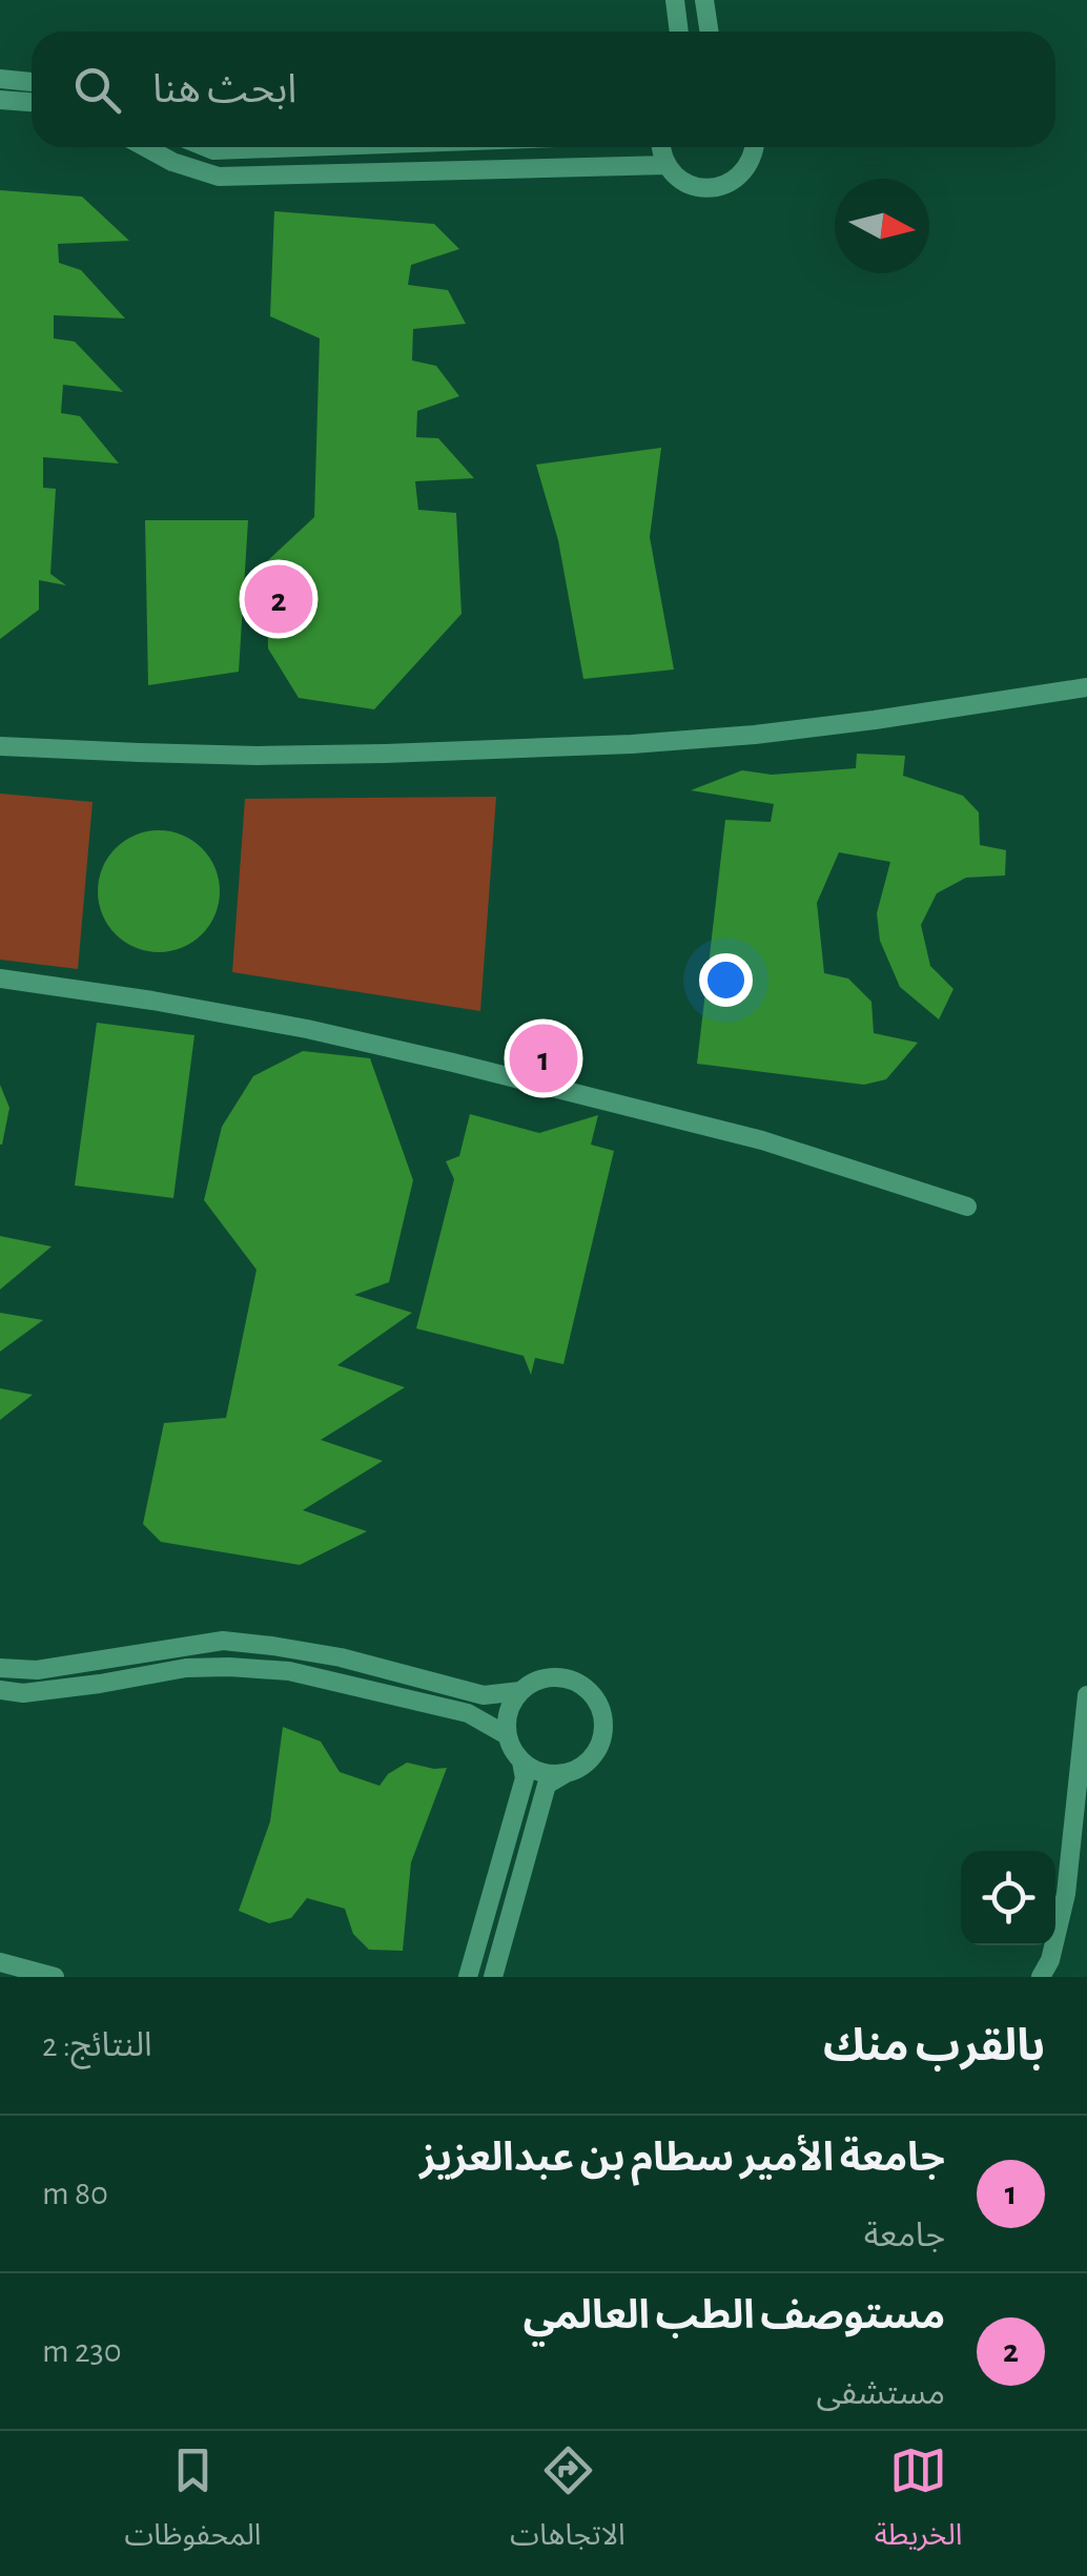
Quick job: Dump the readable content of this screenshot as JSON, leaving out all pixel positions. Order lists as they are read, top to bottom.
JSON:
{
  "north": "right",
  "page": {
    "search": "ابحث هنا",
    "pins": ["2", "1"],
    "heading": ["بالقرب منك", "النتائج: 2"],
    "list": [
      {
        "mark": "1",
        "name": "جامعة الأمير سطام بن عبدالعزيز",
        "note": "جامعة",
        "value": "80 m"
      },
      {
        "mark": "2",
        "name": "مستوصف الطب العالمي",
        "note": "مستشفى",
        "value": "230 m"
      }
    ],
    "nav": ["الخريطة", "الاتجاهات", "المحفوظات"]
  }
}
